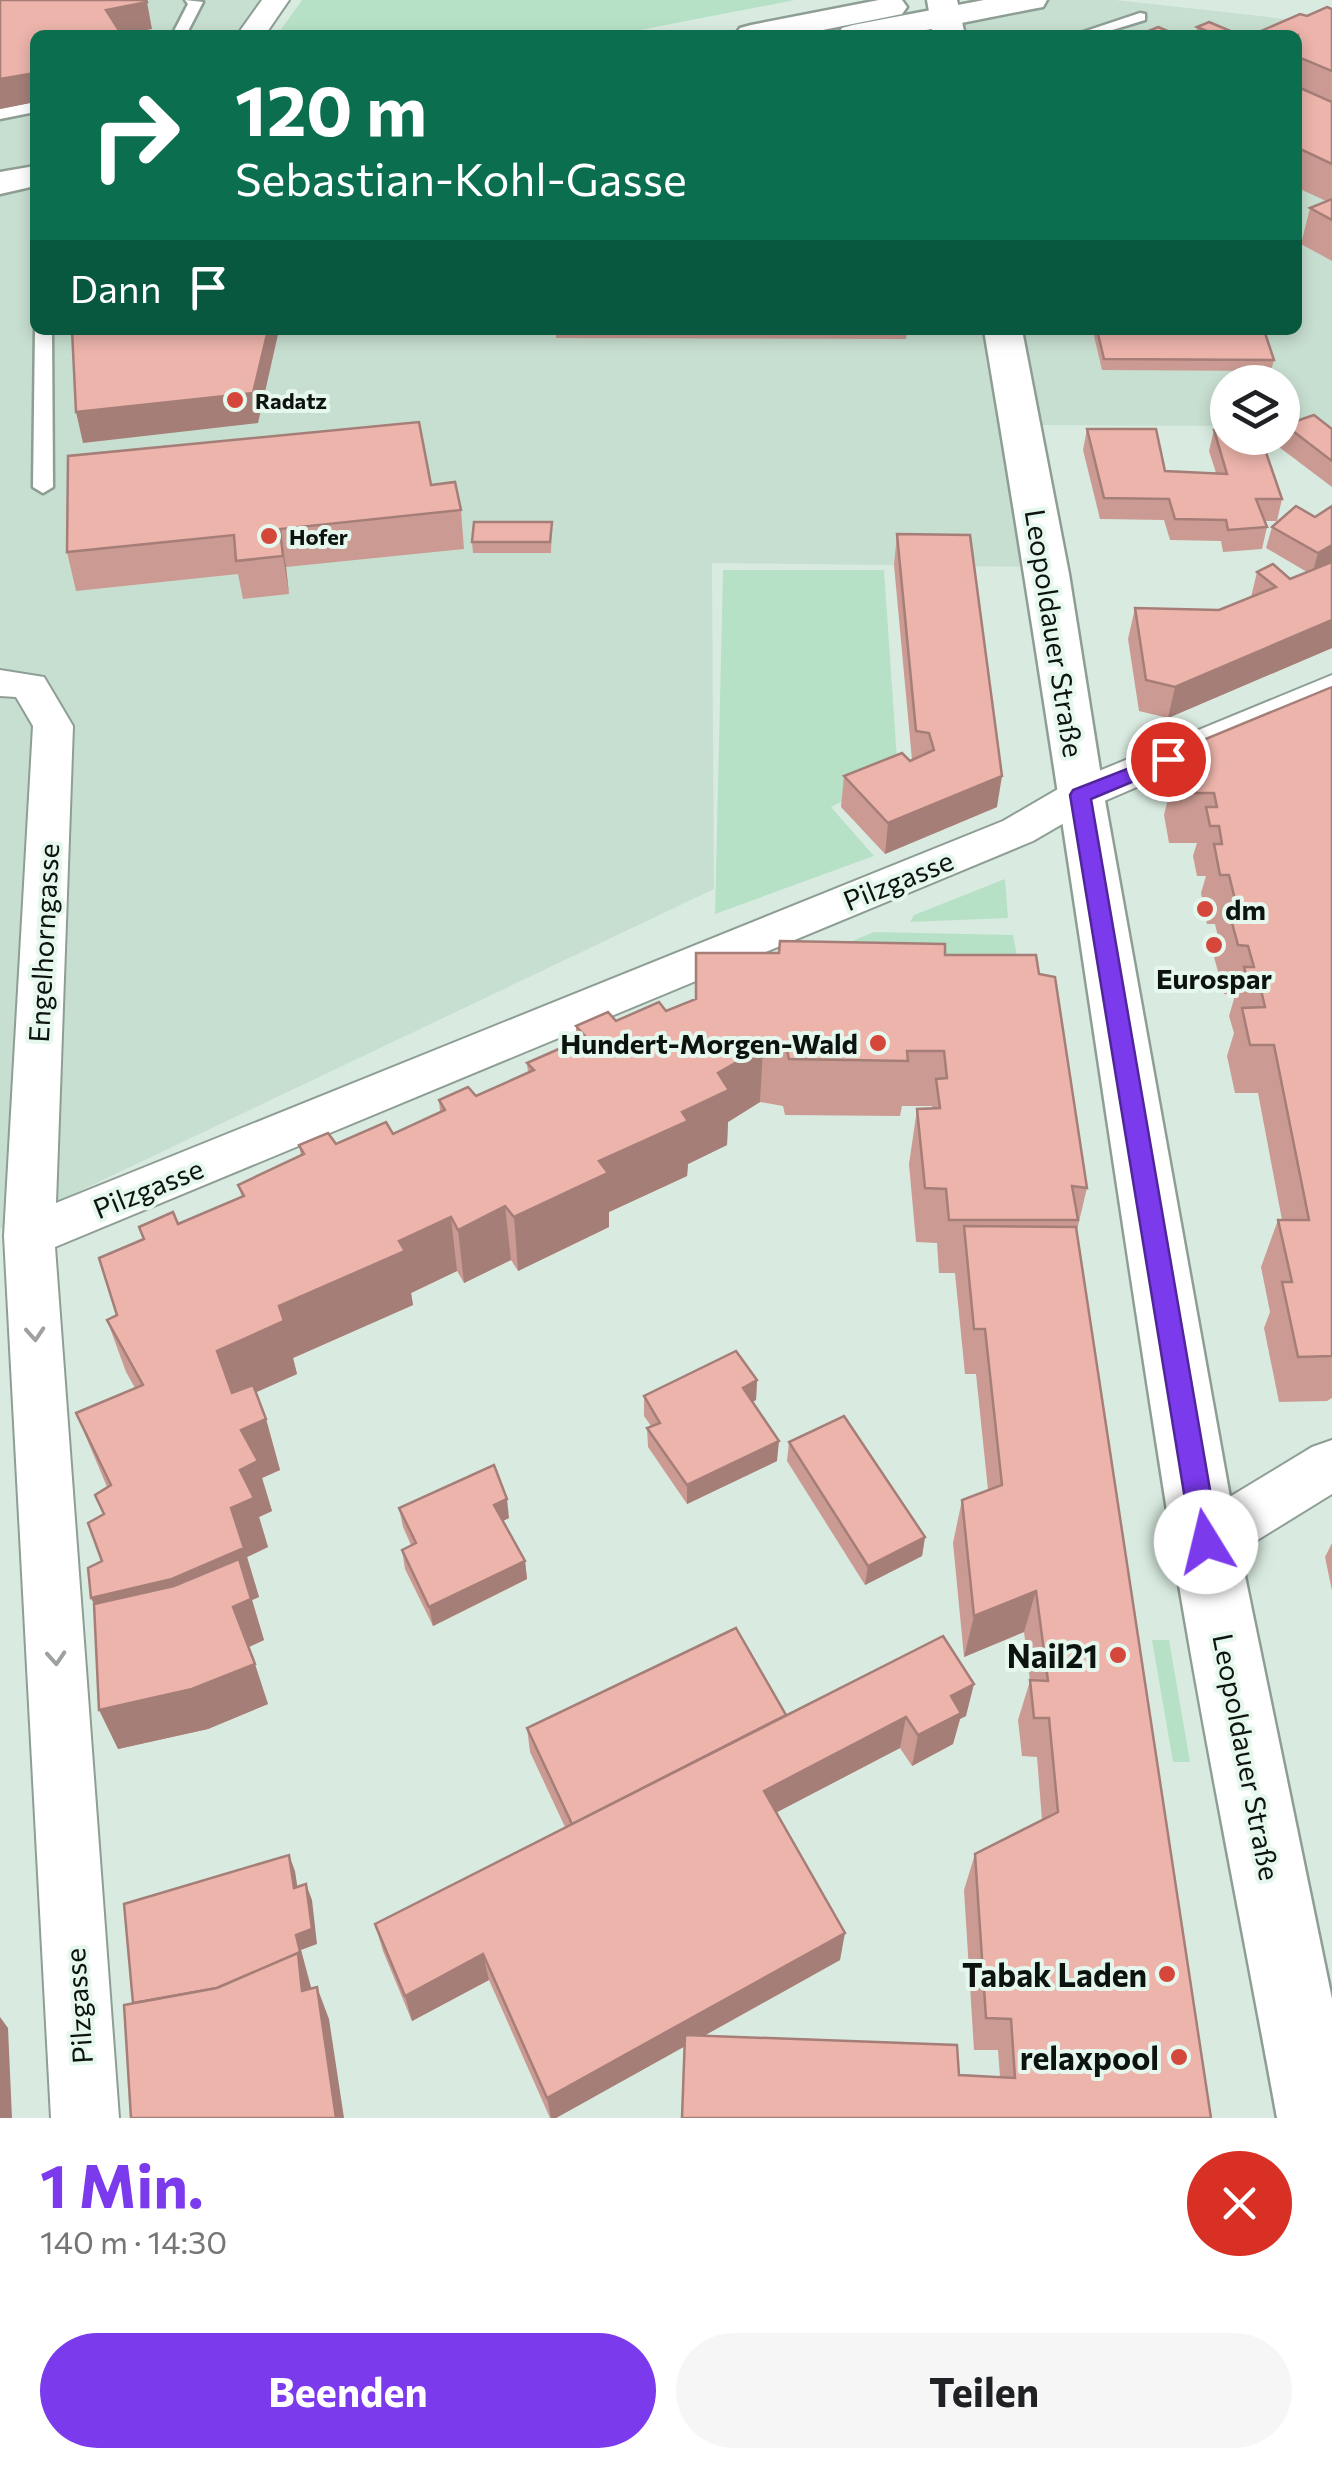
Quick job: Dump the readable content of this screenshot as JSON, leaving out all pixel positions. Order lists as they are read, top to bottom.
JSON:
{
  "streets": {
    "main road": ["Leopoldauer Straße"],
    "street": ["Pilzgasse", "Engelhorngasse"]
  },
  "crossings": [
    ["Leopoldauer Straße", "Pilzgasse"],
    ["Pilzgasse", "Engelhorngasse"]
  ],
  "one_way": ["Pilzgasse"],
  "places": [
    "Radatz",
    "Hofer",
    "dm",
    "Eurospar",
    "Hundert-Morgen-Wald",
    "Nail21",
    "Tabak Laden",
    "relaxpool"
  ],
  "page": {
    "turn": ["120 m", "Sebastian-Kohl-Gasse"],
    "then": "Dann",
    "heading": ["1 Min.", "140 m · 14:30"],
    "buttons": ["Beenden", "Teilen"]
  }
}
